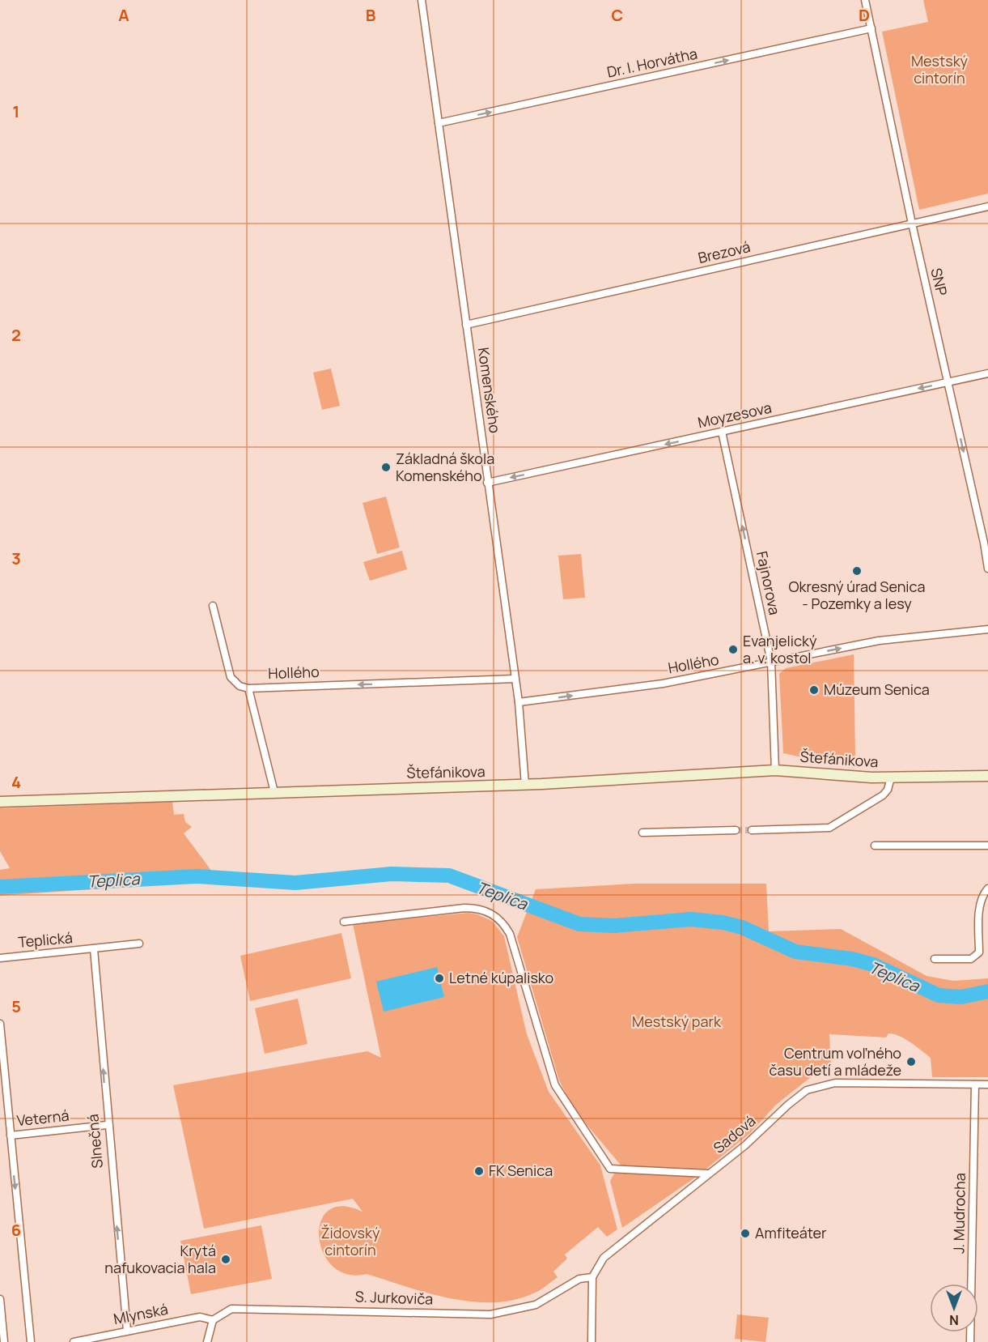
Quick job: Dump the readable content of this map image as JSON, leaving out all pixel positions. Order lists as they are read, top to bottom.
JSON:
{
  "streets": {
    "street": [
      "Dr. I. Horvátha",
      "Brezová",
      "SNP",
      "Komenského",
      "Moyzesova",
      "Fajnorova",
      "Hollého",
      "Štefánikova",
      "Teplická",
      "Veterná",
      "Sadová",
      "Slnečná",
      "J. Mudrocha",
      "S. Jurkoviča",
      "Mlynská"
    ]
  },
  "crossings": [
    ["Dr. I. Horvátha", "SNP"],
    ["Dr. I. Horvátha", "Komenského"],
    ["Brezová", "SNP"],
    ["Brezová", "Komenského"],
    ["SNP", "Moyzesova"],
    ["Komenského", "Moyzesova"],
    ["Komenského", "Hollého"],
    ["Komenského", "Štefánikova"],
    ["Moyzesova", "Fajnorova"],
    ["Fajnorova", "Hollého"],
    ["Fajnorova", "Štefánikova"],
    ["Hollého", "Štefánikova"],
    ["Teplická", "Slnečná"],
    ["Veterná", "Slnečná"],
    ["Sadová", "J. Mudrocha"],
    ["Sadová", "S. Jurkoviča"],
    ["Slnečná", "Mlynská"],
    ["S. Jurkoviča", "Mlynská"]
  ],
  "one_way": [
    "Dr. I. Horvátha",
    "Moyzesova",
    "Fajnorova",
    "Slnečná"
  ],
  "water": ["Teplica"],
  "parks": ["Mestský cintorín", "Mestský park", "Židovský cintorín"],
  "places": [
    "Základná škola Komenského",
    "Okresný úrad Senica - Pozemky a lesy",
    "Evanjelický a. v. kostol",
    "Múzeum Senica",
    "Letné kúpalisko",
    "Centrum voľného času detí a mládeže",
    "FK Senica",
    "Amfiteáter",
    "Krytá nafukovacia hala"
  ],
  "north": "bottom",
  "grid": {
    "columns": [
      "A",
      "B",
      "C",
      "D"
    ],
    "rows": [
      "1",
      "2",
      "3",
      "4",
      "5",
      "6"
    ]
  }
}
